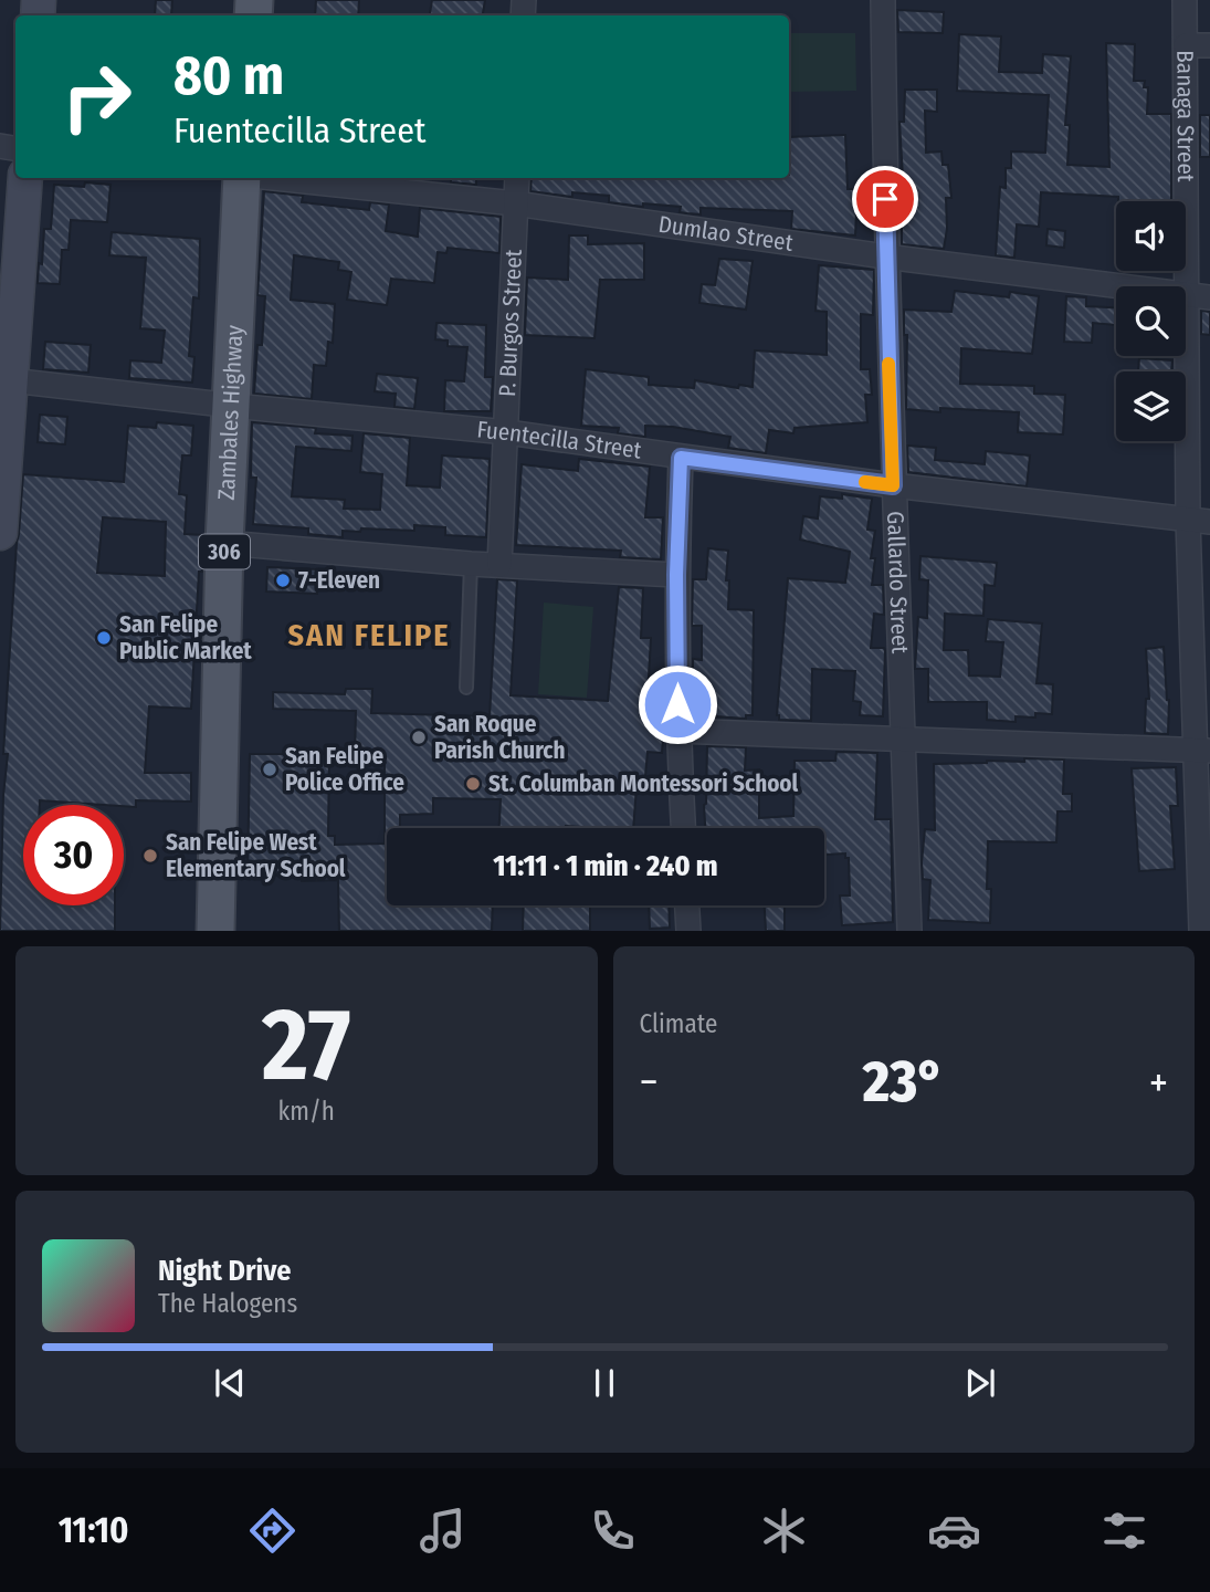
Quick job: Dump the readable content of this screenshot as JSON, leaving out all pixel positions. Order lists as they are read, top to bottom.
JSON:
{
  "streets": {
    "main road": ["Zambales Highway", "306"],
    "street": [
      "Banaga Street",
      "Dumlao Street",
      "P. Burgos Street",
      "Fuentecilla Street",
      "Gallardo Street"
    ]
  },
  "crossings": [
    ["Banaga Street", "Dumlao Street"],
    ["Banaga Street", "Fuentecilla Street"],
    ["Dumlao Street", "P. Burgos Street"],
    ["Dumlao Street", "Gallardo Street"],
    ["P. Burgos Street", "Fuentecilla Street"],
    ["Zambales Highway", "Fuentecilla Street"],
    ["Fuentecilla Street", "Gallardo Street"]
  ],
  "districts": ["SAN FELIPE"],
  "places": [
    "7-Eleven",
    "San Felipe Public Market",
    "San Roque Parish Church",
    "San Felipe Police Office",
    "St. Columban Montessori School",
    "San Felipe West Elementary School"
  ],
  "page": {
    "turn": ["80 m", "Fuentecilla Street"],
    "limit": "30",
    "trip": "11:11 · 1 min · 240 m",
    "tile": [
      ["27", "km/h"],
      "Climate"
    ],
    "heat": ["−", "23°", "+"],
    "song": ["Night Drive", "The Halogens"],
    "tabs": "11:10"
  }
}
